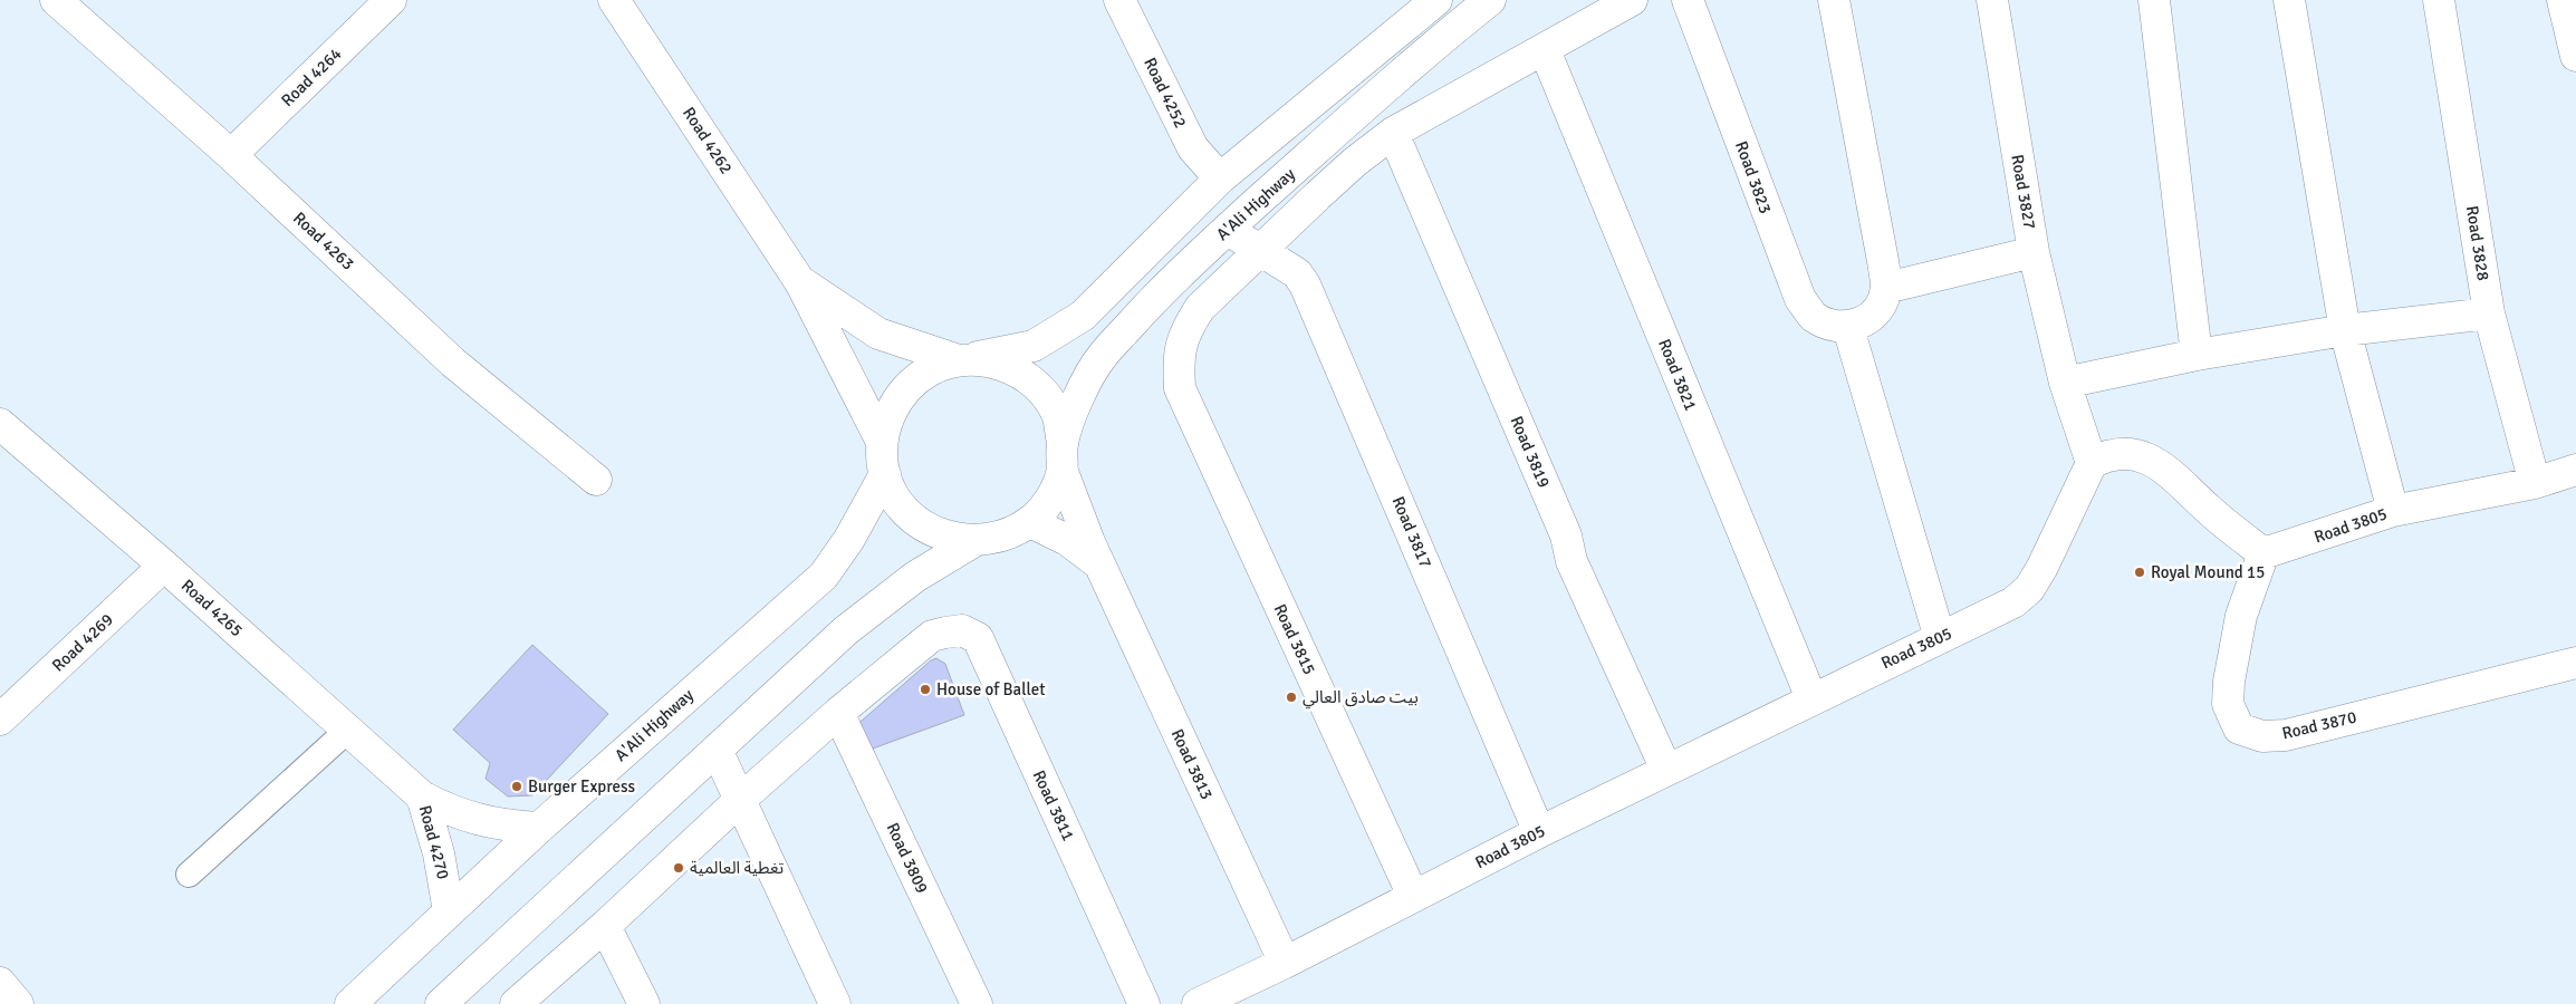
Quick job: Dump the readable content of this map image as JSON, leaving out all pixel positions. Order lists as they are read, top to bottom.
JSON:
{
  "streets": {
    "street": [
      "Road 4264",
      "Road 4252",
      "Road 4262",
      "Road 3823",
      "Road 3827",
      "A'Ali Highway",
      "Road 4263",
      "Road 3828",
      "Road 3821",
      "Road 3819",
      "Road 3805",
      "Road 3817",
      "Road 4265",
      "Road 3815",
      "Road 4269",
      "Road 3870",
      "Road 3813",
      "Road 3811",
      "Road 4270",
      "Road 3809"
    ]
  },
  "crossings": [
    ["Road 4264", "Road 4263"],
    ["Road 4262", "A'Ali Highway"],
    ["Road 4262", "Road 3813"],
    ["Road 3827", "Road 3805"],
    ["A'Ali Highway", "Road 3817"],
    ["A'Ali Highway", "Road 3813"],
    ["A'Ali Highway", "Road 4270"],
    ["Road 3828", "Road 3805"],
    ["Road 3821", "Road 3805"],
    ["Road 3821", "Road 3815"],
    ["Road 3819", "Road 3805"],
    ["Road 3819", "Road 3815"],
    ["Road 3805", "Road 3817"],
    ["Road 3805", "Road 3815"],
    ["Road 3805", "Road 3870"],
    ["Road 3805", "Road 3813"],
    ["Road 3817", "Road 3815"],
    ["Road 4265", "Road 4269"],
    ["Road 4265", "Road 4270"],
    ["Road 3811", "Road 3809"]
  ],
  "places": [
    "Royal Mound 15",
    "House of Ballet",
    "بيت صادق العالي",
    "Burger Express",
    "تغطية العالمية"
  ]
}
